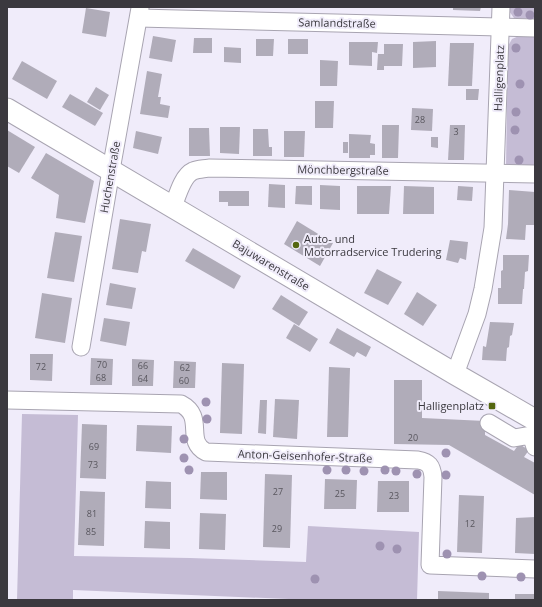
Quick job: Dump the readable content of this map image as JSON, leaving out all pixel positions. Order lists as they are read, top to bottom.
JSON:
{
  "streets": {
    "main road": ["Bajuwarenstraße"],
    "street": [
      "Samlandstraße",
      "Halligenplatz",
      "Mönchbergstraße",
      "Huchenstraße",
      "Anton-Geisenhofer-Straße"
    ]
  },
  "crossings": [
    ["Samlandstraße", "Halligenplatz"],
    ["Samlandstraße", "Huchenstraße"],
    ["Halligenplatz", "Mönchbergstraße"],
    ["Halligenplatz", "Bajuwarenstraße"],
    ["Mönchbergstraße", "Bajuwarenstraße"],
    ["Huchenstraße", "Bajuwarenstraße"]
  ],
  "places": {
    "other": ["Auto- und Motorradservice Trudering"],
    "transit": ["Halligenplatz"]
  },
  "house_numbers": [
    "28",
    "3",
    "70",
    "66",
    "72",
    "62",
    "68",
    "64",
    "60",
    "20",
    "69",
    "73",
    "27",
    "25",
    "23",
    "81",
    "12",
    "29",
    "85"
  ]
}
